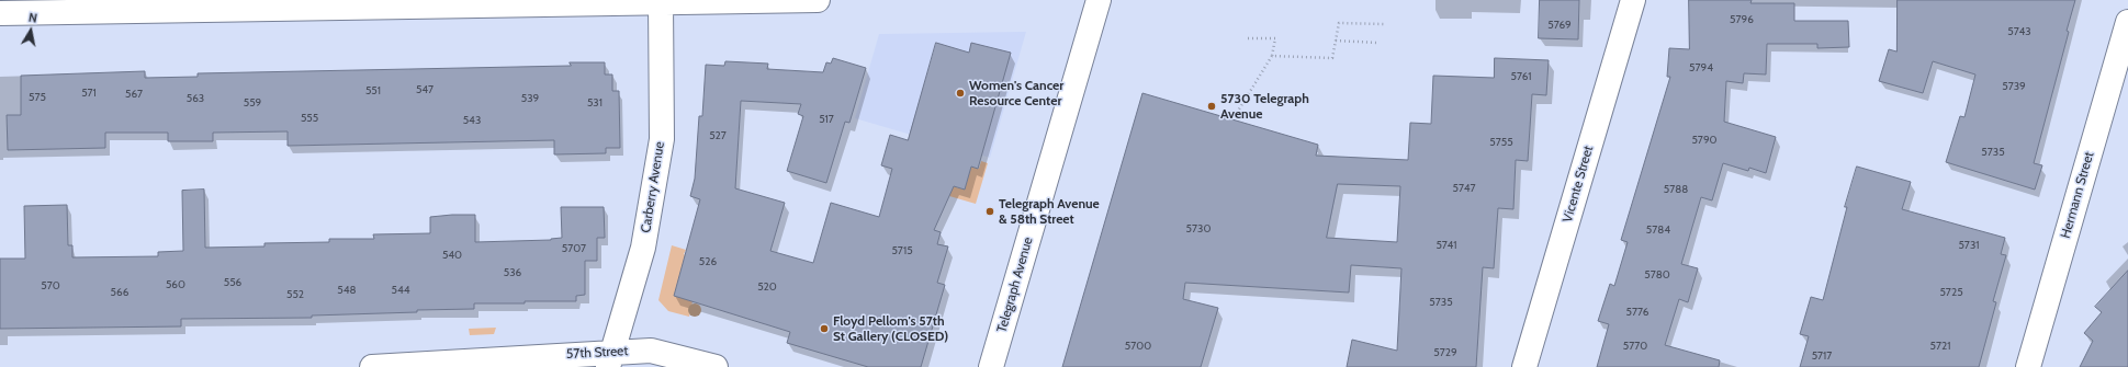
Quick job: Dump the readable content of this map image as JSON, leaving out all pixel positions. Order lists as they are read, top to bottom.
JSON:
{
  "streets": {
    "street": [
      "Vicente Street",
      "Carberry Avenue",
      "Hermann Street",
      "Telegraph Avenue",
      "57th Street"
    ]
  },
  "crossings": [
    ["Carberry Avenue", "57th Street"]
  ],
  "places": [
    "Women's Cancer Resource Center",
    "5730 Telegraph Avenue",
    "Telegraph Avenue & 58th Street",
    "Floyd Pellom's 57th St Gallery (CLOSED)"
  ],
  "house_numbers": [
    "5796",
    "5769",
    "5743",
    "5794",
    "5761",
    "5739",
    "547",
    "551",
    "571",
    "567",
    "575",
    "563",
    "539",
    "559",
    "531",
    "555",
    "517",
    "543",
    "527",
    "5790",
    "5755",
    "5735",
    "5747",
    "5788",
    "5730",
    "5784",
    "5741",
    "5731",
    "5707",
    "5715",
    "540",
    "526",
    "536",
    "5780",
    "556",
    "560",
    "570",
    "520",
    "548",
    "544",
    "566",
    "5725",
    "552",
    "5735",
    "5776",
    "5700",
    "5770",
    "5721",
    "5729",
    "5717"
  ],
  "north": "top"
}
